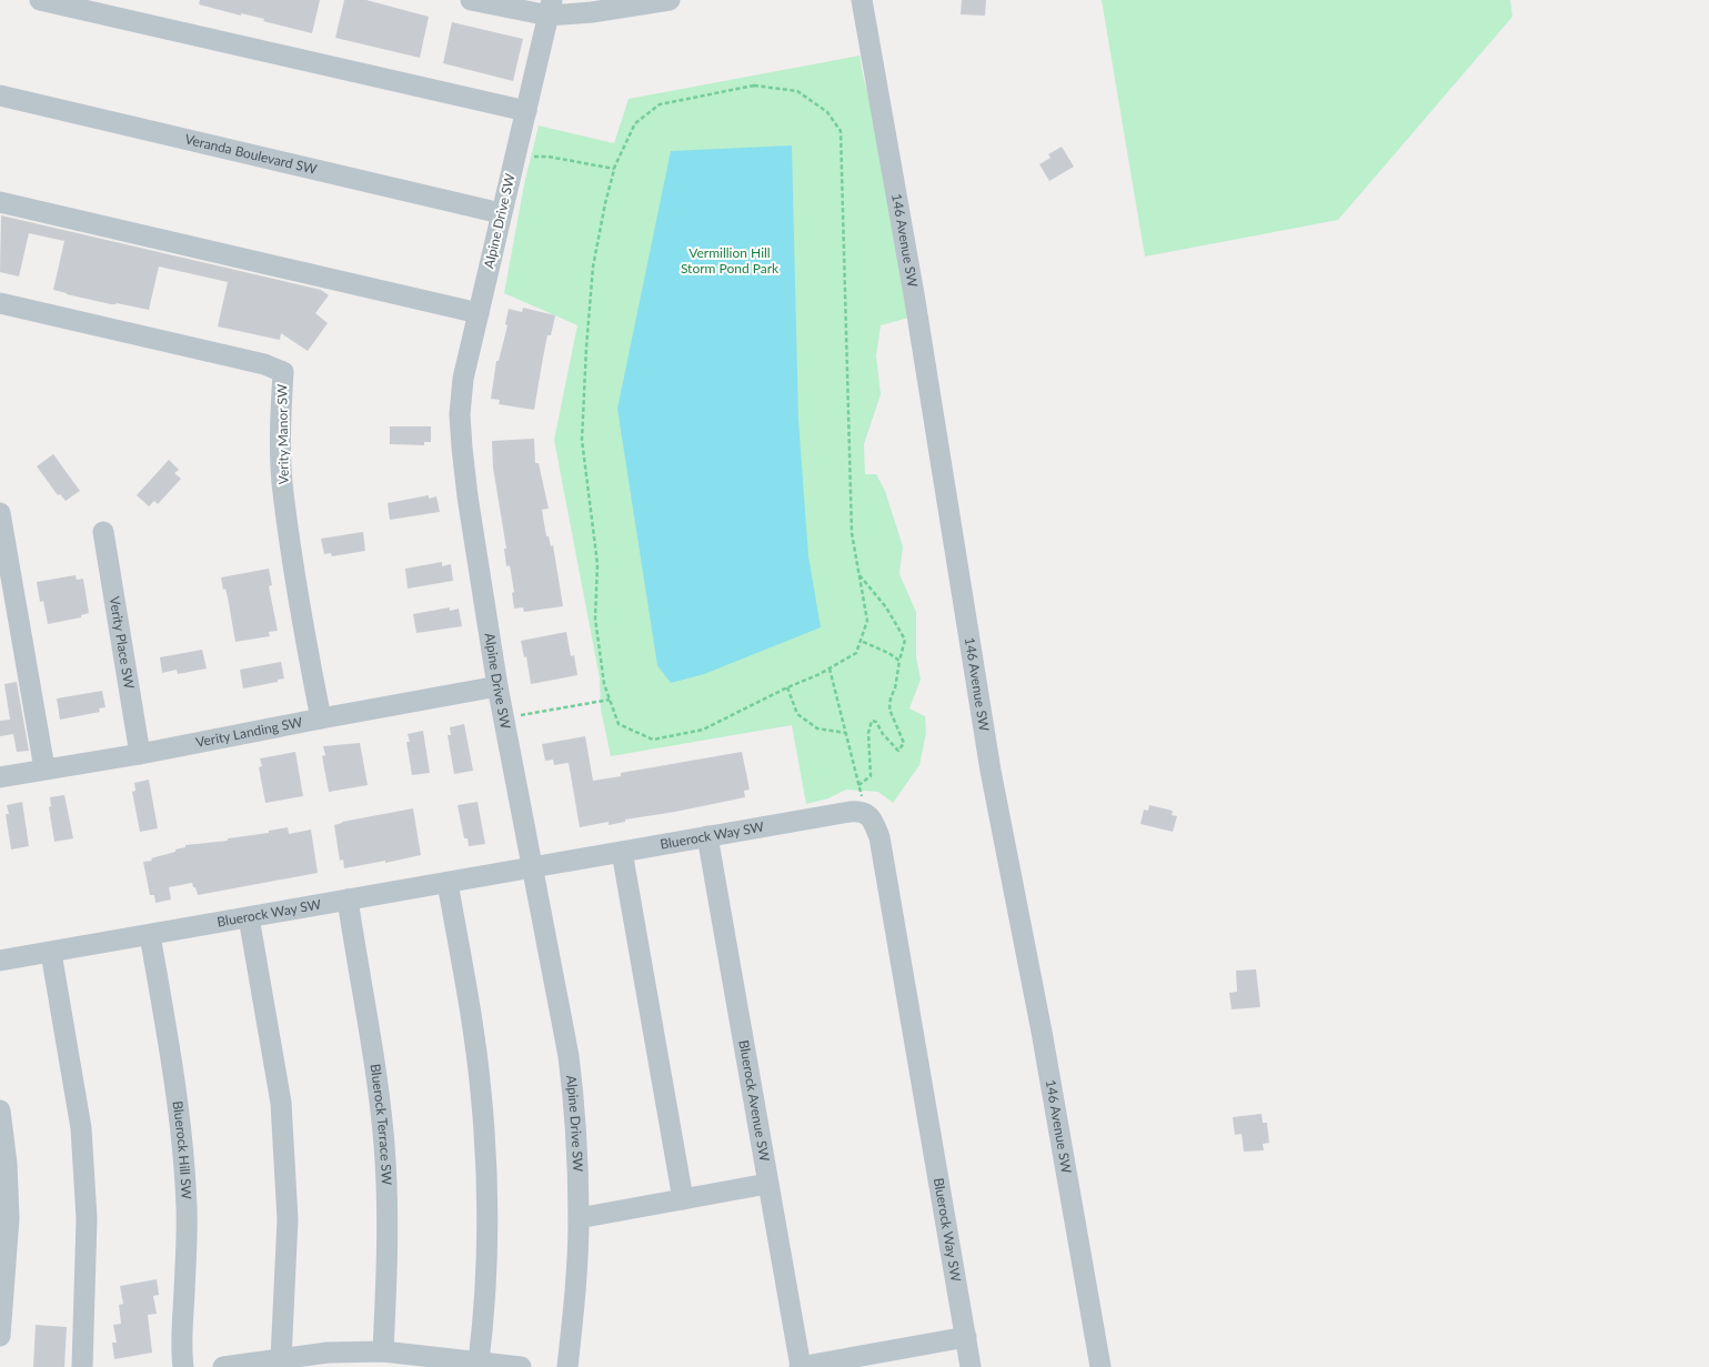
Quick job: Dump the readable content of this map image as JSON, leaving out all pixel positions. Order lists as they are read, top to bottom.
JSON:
{
  "streets": {
    "street": [
      "Veranda Boulevard SW",
      "Alpine Drive SW",
      "146 Avenue SW",
      "Verity Manor SW",
      "Verity Place SW",
      "Verity Landing SW",
      "Bluerock Way SW",
      "Bluerock Avenue SW",
      "Bluerock Terrace SW",
      "Bluerock Hill SW"
    ]
  },
  "crossings": [
    ["Veranda Boulevard SW", "Alpine Drive SW"],
    ["Alpine Drive SW", "Verity Landing SW"],
    ["Alpine Drive SW", "Bluerock Way SW"],
    ["Verity Manor SW", "Verity Landing SW"],
    ["Verity Place SW", "Verity Landing SW"],
    ["Bluerock Way SW", "Bluerock Avenue SW"],
    ["Bluerock Way SW", "Bluerock Terrace SW"],
    ["Bluerock Way SW", "Bluerock Hill SW"]
  ],
  "parks": ["Vermillion Hill Storm Pond Park"]
}
